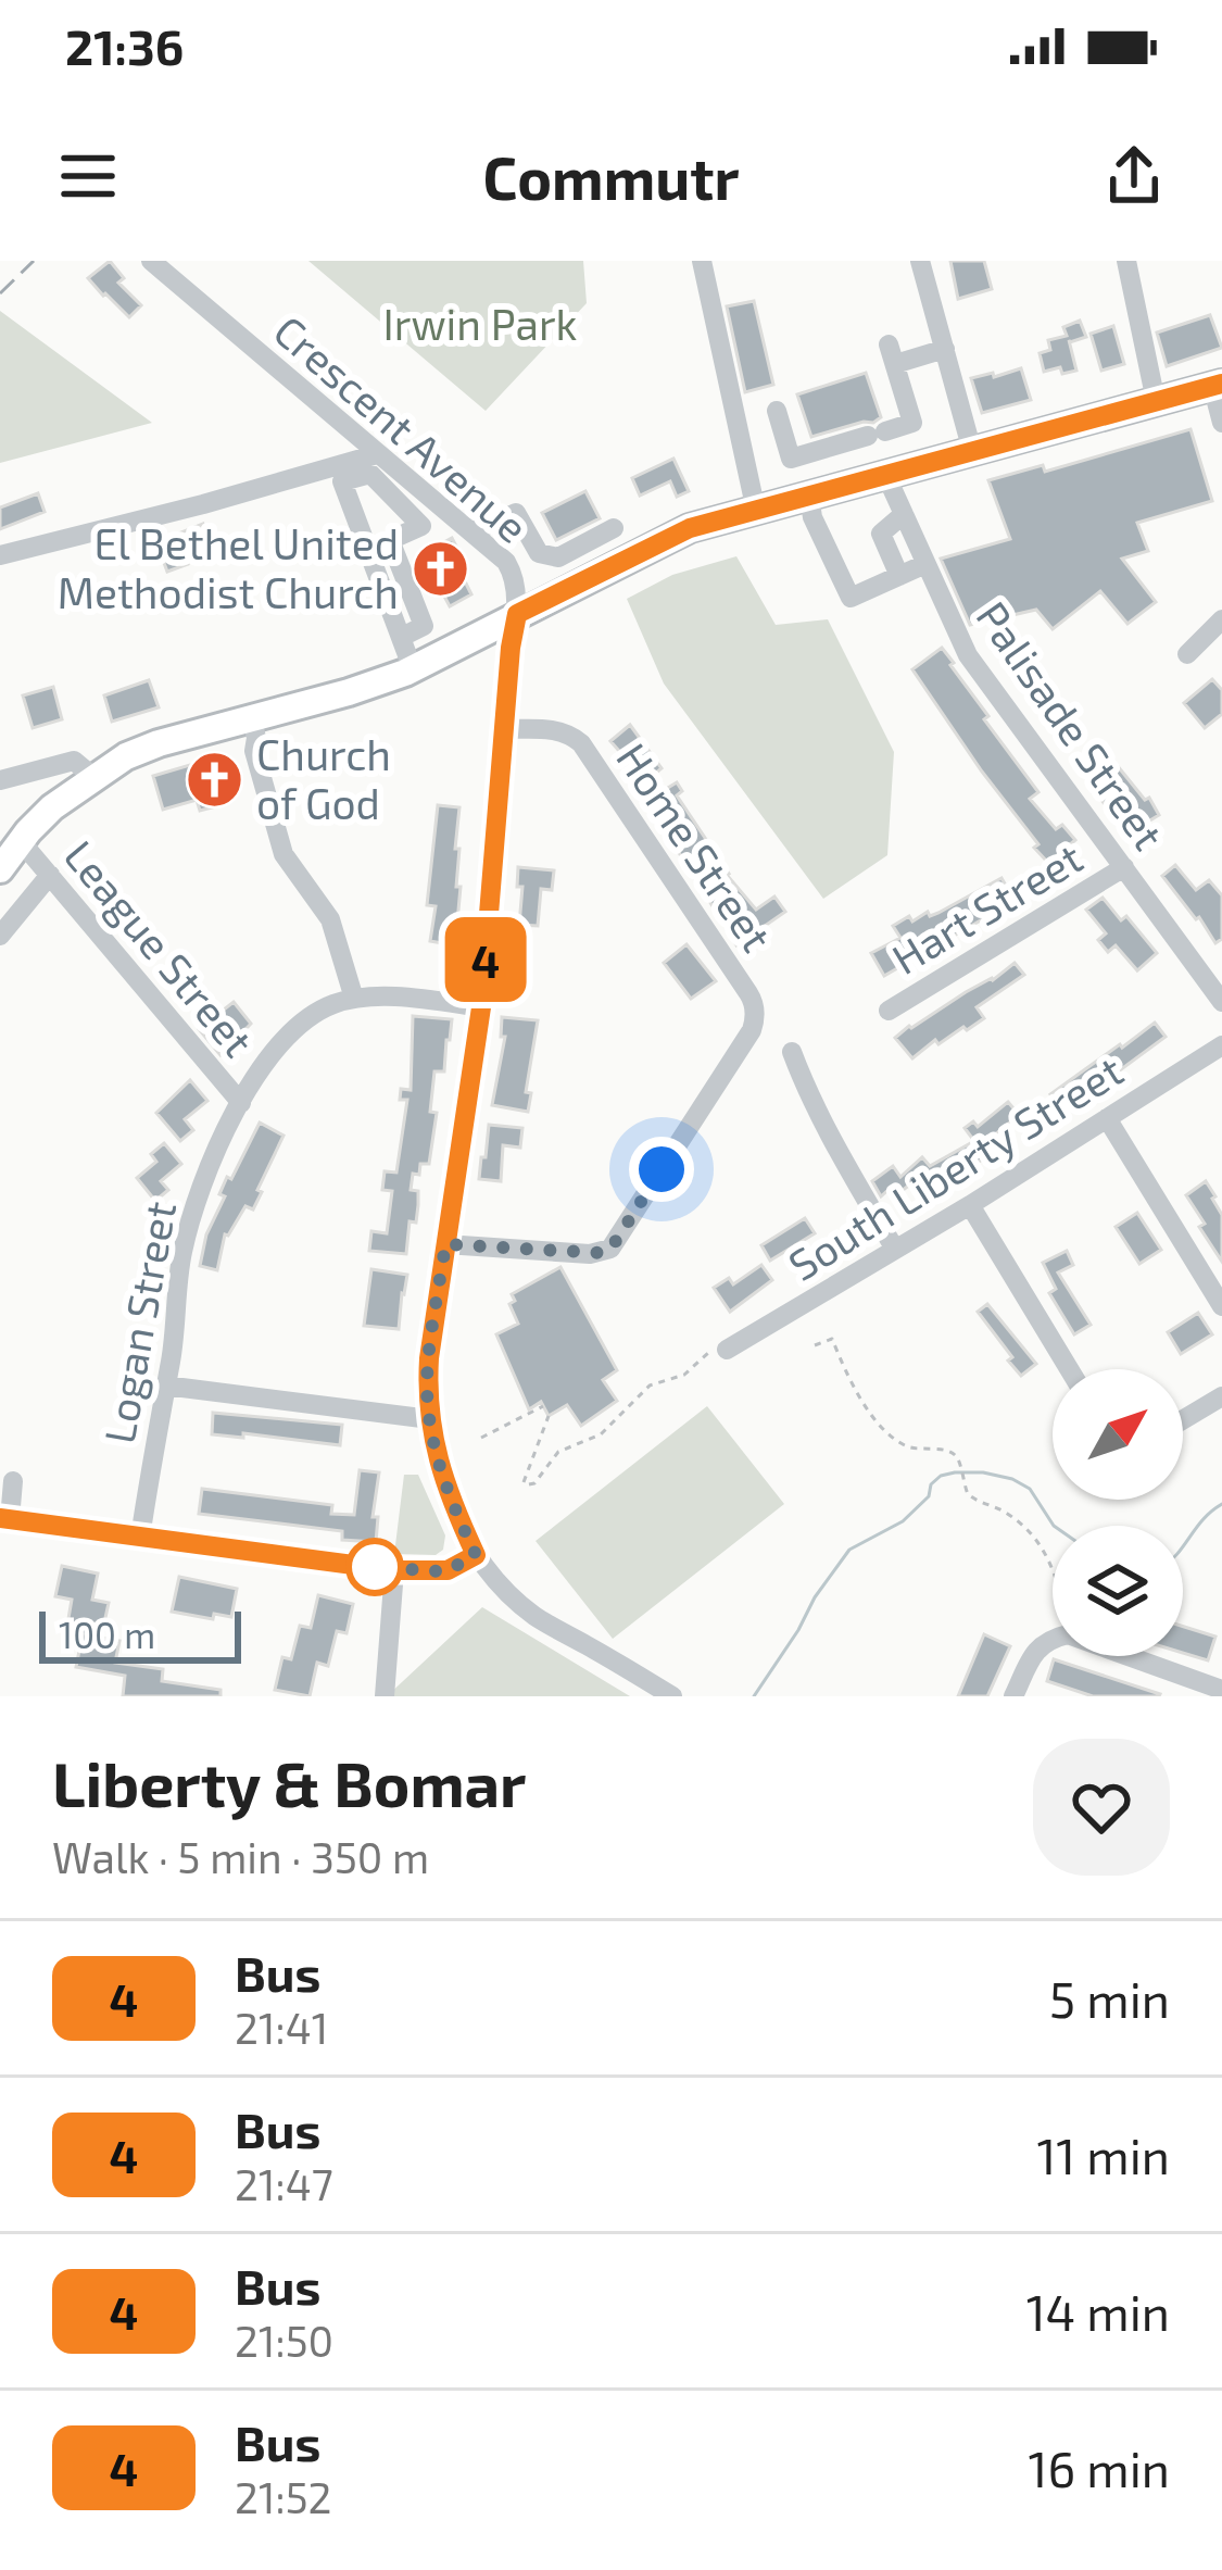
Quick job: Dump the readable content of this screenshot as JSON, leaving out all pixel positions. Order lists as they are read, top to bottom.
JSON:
{
  "streets": {
    "street": [
      "Crescent Avenue",
      "Palisade Street",
      "Home Street",
      "Hart Street",
      "League Street",
      "South Liberty Street",
      "Logan Street"
    ]
  },
  "crossings": [
    ["Palisade Street", "Hart Street"],
    ["League Street", "Logan Street"]
  ],
  "parks": ["Irwin Park"],
  "places": {
    "church": ["El Bethel United Methodist Church", "Church of God"]
  },
  "lines": ["bus line 4"],
  "scale_bar": "100 m",
  "north": "top right",
  "page": {
    "status": "21:36",
    "header": "Commutr",
    "on_map": "4",
    "scale": "100 m",
    "heading": ["Liberty & Bomar", "Walk · 5 min · 350 m"],
    "list": [
      {
        "mark": "4",
        "name": "Bus",
        "note": "21:41",
        "value": "5 min"
      },
      {
        "mark": "4",
        "name": "Bus",
        "note": "21:47",
        "value": "11 min"
      },
      {
        "mark": "4",
        "name": "Bus",
        "note": "21:50",
        "value": "14 min"
      },
      {
        "mark": "4",
        "name": "Bus",
        "note": "21:52",
        "value": "16 min"
      }
    ]
  }
}
